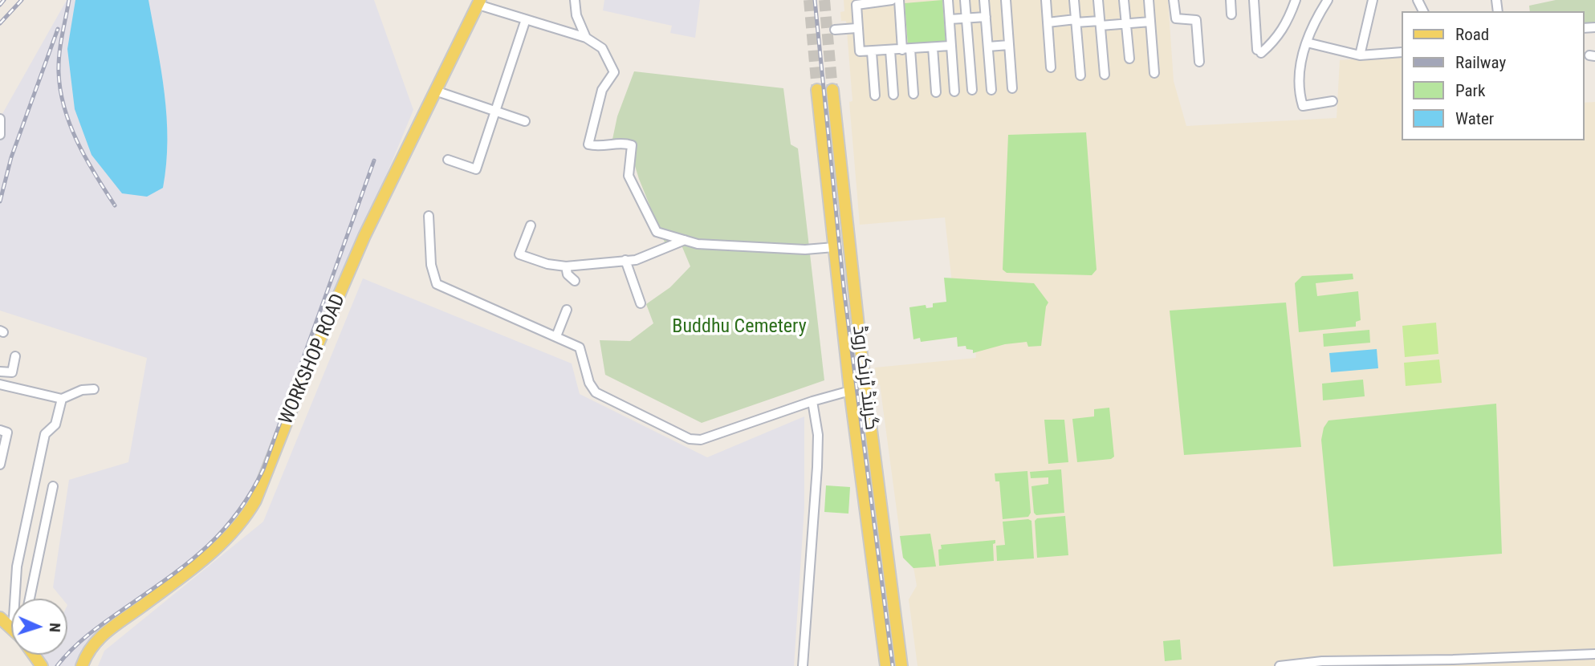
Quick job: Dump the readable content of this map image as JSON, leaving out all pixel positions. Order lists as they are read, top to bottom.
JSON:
{
  "streets": {
    "main road": ["WORKSHOP ROAD", "گرینڈ ٹرنک روڈ"]
  },
  "parks": ["Buddhu Cemetery"],
  "legend": [
    "Road",
    "Railway",
    "Park",
    "Water"
  ],
  "north": "right"
}
